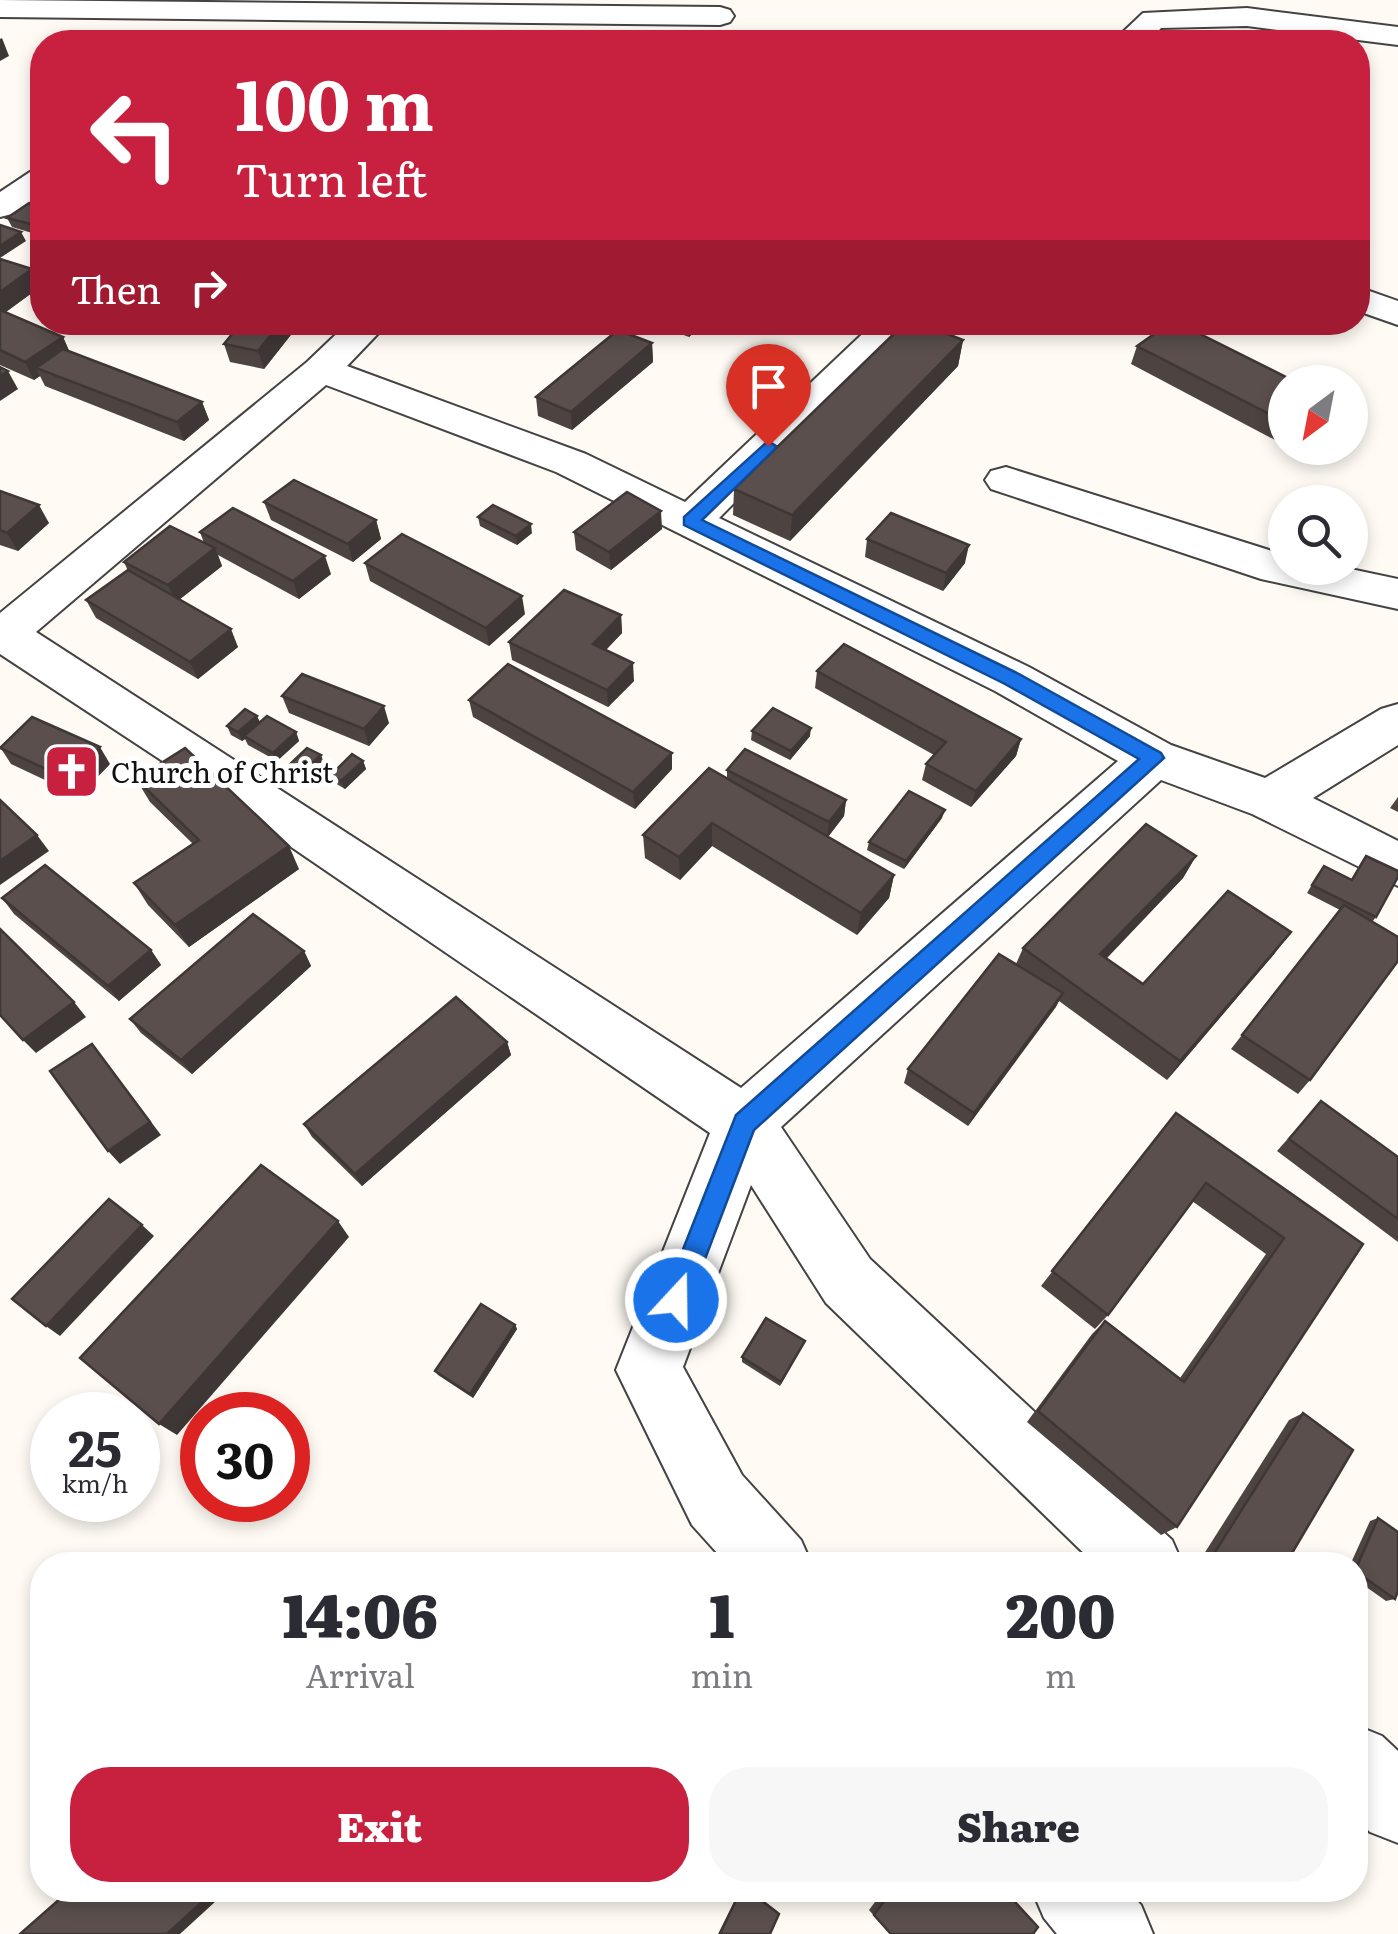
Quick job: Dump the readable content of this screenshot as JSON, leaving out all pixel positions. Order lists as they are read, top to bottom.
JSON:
{
  "places": {
    "church": ["Church of Christ"]
  },
  "north": "bottom left",
  "page": {
    "turn": ["100 m", "Turn left"],
    "then": "Then",
    "speed": "25 km/h",
    "limit": "30",
    "eta": [
      "14:06",
      "Arrival",
      "1",
      "min",
      "200",
      "m"
    ],
    "buttons": ["Exit", "Share"]
  }
}
